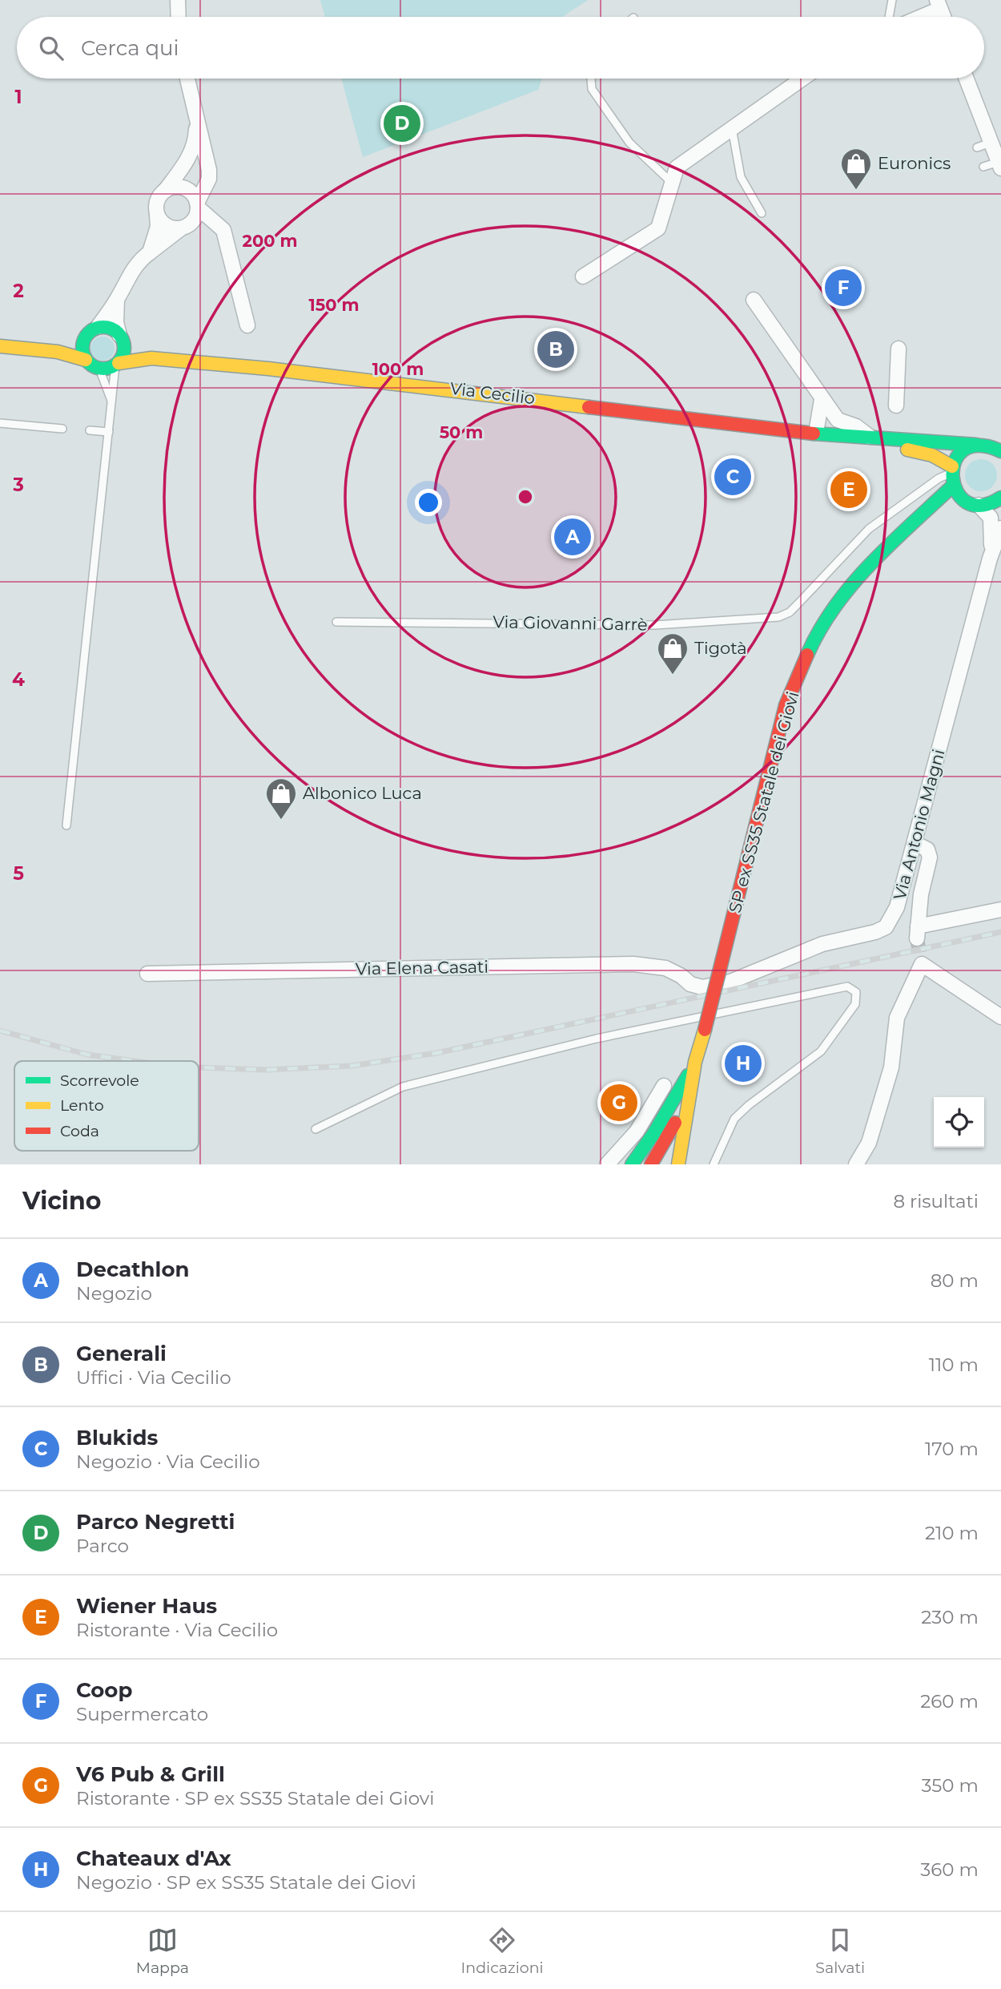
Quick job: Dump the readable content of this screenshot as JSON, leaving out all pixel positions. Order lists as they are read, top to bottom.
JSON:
{
  "streets": {
    "main road": ["Via Cecilio", "SP ex SS35 Statale dei Giovi"],
    "street": ["Via Antonio Magni", "Via Elena Casati"],
    "lane": ["Via Giovanni Garrè"]
  },
  "crossings": [
    ["Via Cecilio", "Via Giovanni Garrè"],
    ["Via Cecilio", "SP ex SS35 Statale dei Giovi"],
    ["Via Giovanni Garrè", "SP ex SS35 Statale dei Giovi"],
    ["Via Antonio Magni", "Via Elena Casati"]
  ],
  "places": {
    "shop": ["Euronics", "Tigotà", "Albonico Luca"]
  },
  "legend": ["Scorrevole", "Lento", "Coda"],
  "page": {
    "search": "Cerca qui",
    "pins": [
      "D",
      "F",
      "B",
      "C",
      "E",
      "A",
      "H",
      "G"
    ],
    "heading": ["Vicino", "8 risultati"],
    "list": [
      {
        "mark": "A",
        "name": "Decathlon",
        "note": "Negozio",
        "value": "80 m"
      },
      {
        "mark": "B",
        "name": "Generali",
        "note": "Uffici · Via Cecilio",
        "value": "110 m"
      },
      {
        "mark": "C",
        "name": "Blukids",
        "note": "Negozio · Via Cecilio",
        "value": "170 m"
      },
      {
        "mark": "D",
        "name": "Parco Negretti",
        "note": "Parco",
        "value": "210 m"
      },
      {
        "mark": "E",
        "name": "Wiener Haus",
        "note": "Ristorante · Via Cecilio",
        "value": "230 m"
      },
      {
        "mark": "F",
        "name": "Coop",
        "note": "Supermercato",
        "value": "260 m"
      },
      {
        "mark": "G",
        "name": "V6 Pub & Grill",
        "note": "Ristorante · SP ex SS35 Statale dei Giovi",
        "value": "350 m"
      },
      {
        "mark": "H",
        "name": "Chateaux d'Ax",
        "note": "Negozio · SP ex SS35 Statale dei Giovi",
        "value": "360 m"
      }
    ],
    "nav": ["Mappa", "Indicazioni", "Salvati"]
  },
  "grid": {
    "rows": [
      "1",
      "2",
      "3",
      "4",
      "5"
    ]
  },
  "rings": [
    "200 m",
    "150 m",
    "100 m",
    "50 m"
  ]
}
